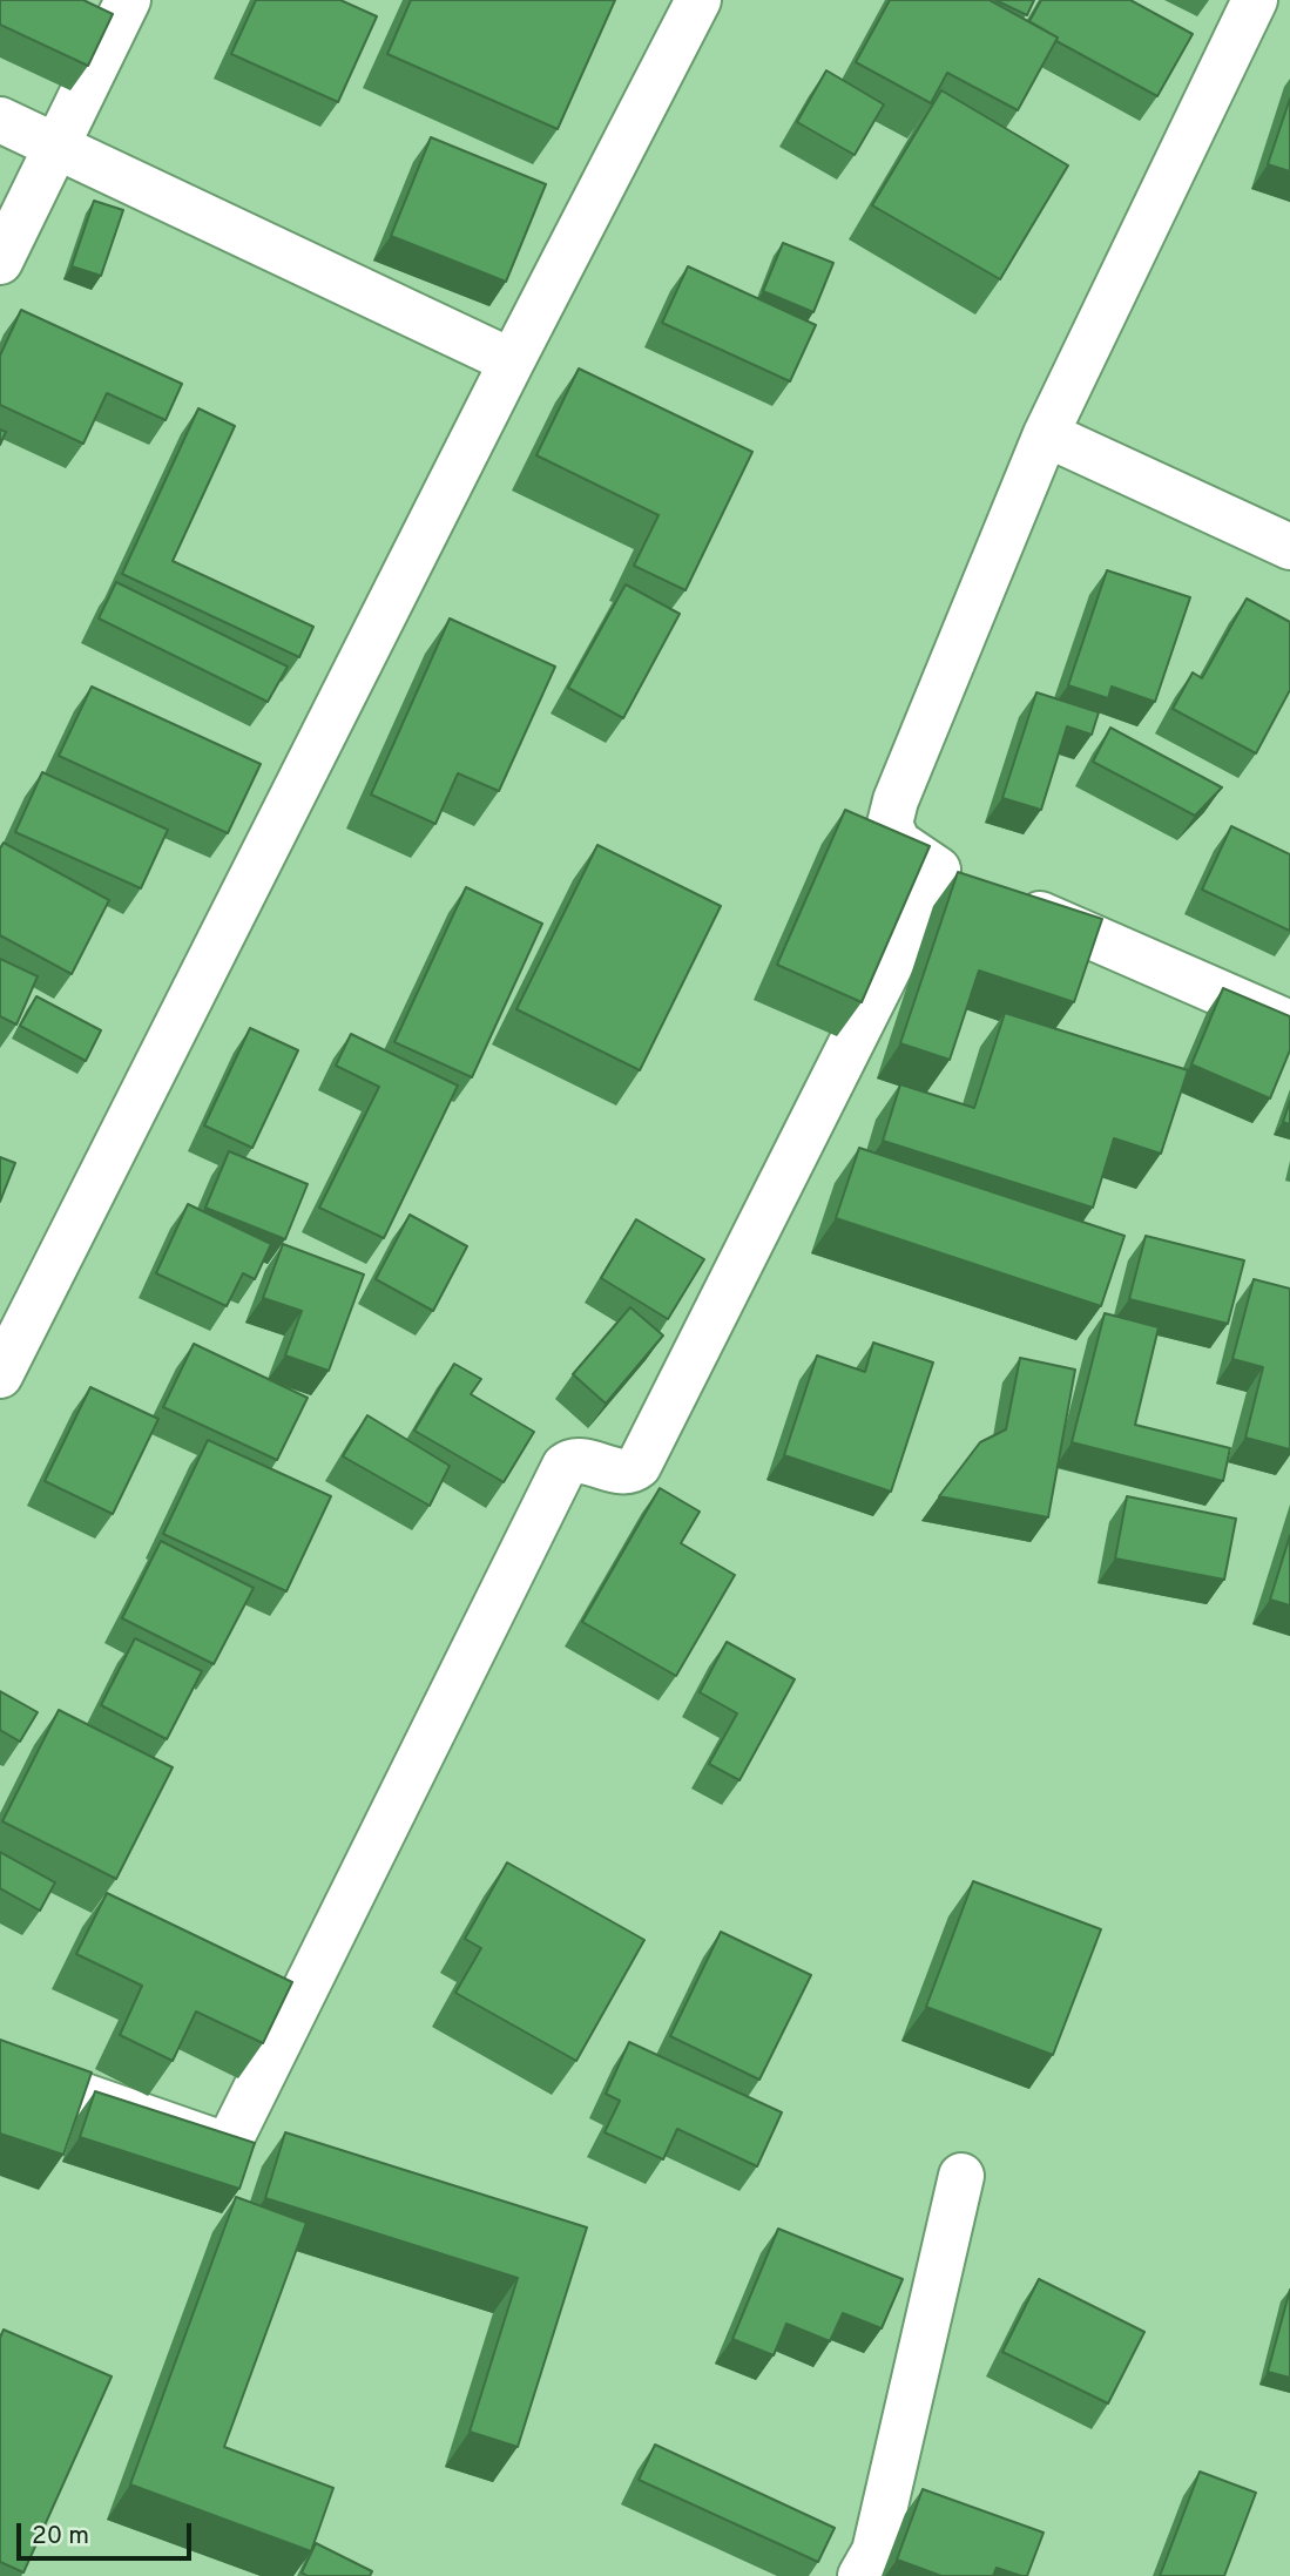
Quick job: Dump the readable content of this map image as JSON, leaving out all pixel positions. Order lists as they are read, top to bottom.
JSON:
{
  "scale_bar": "20 m"
}
